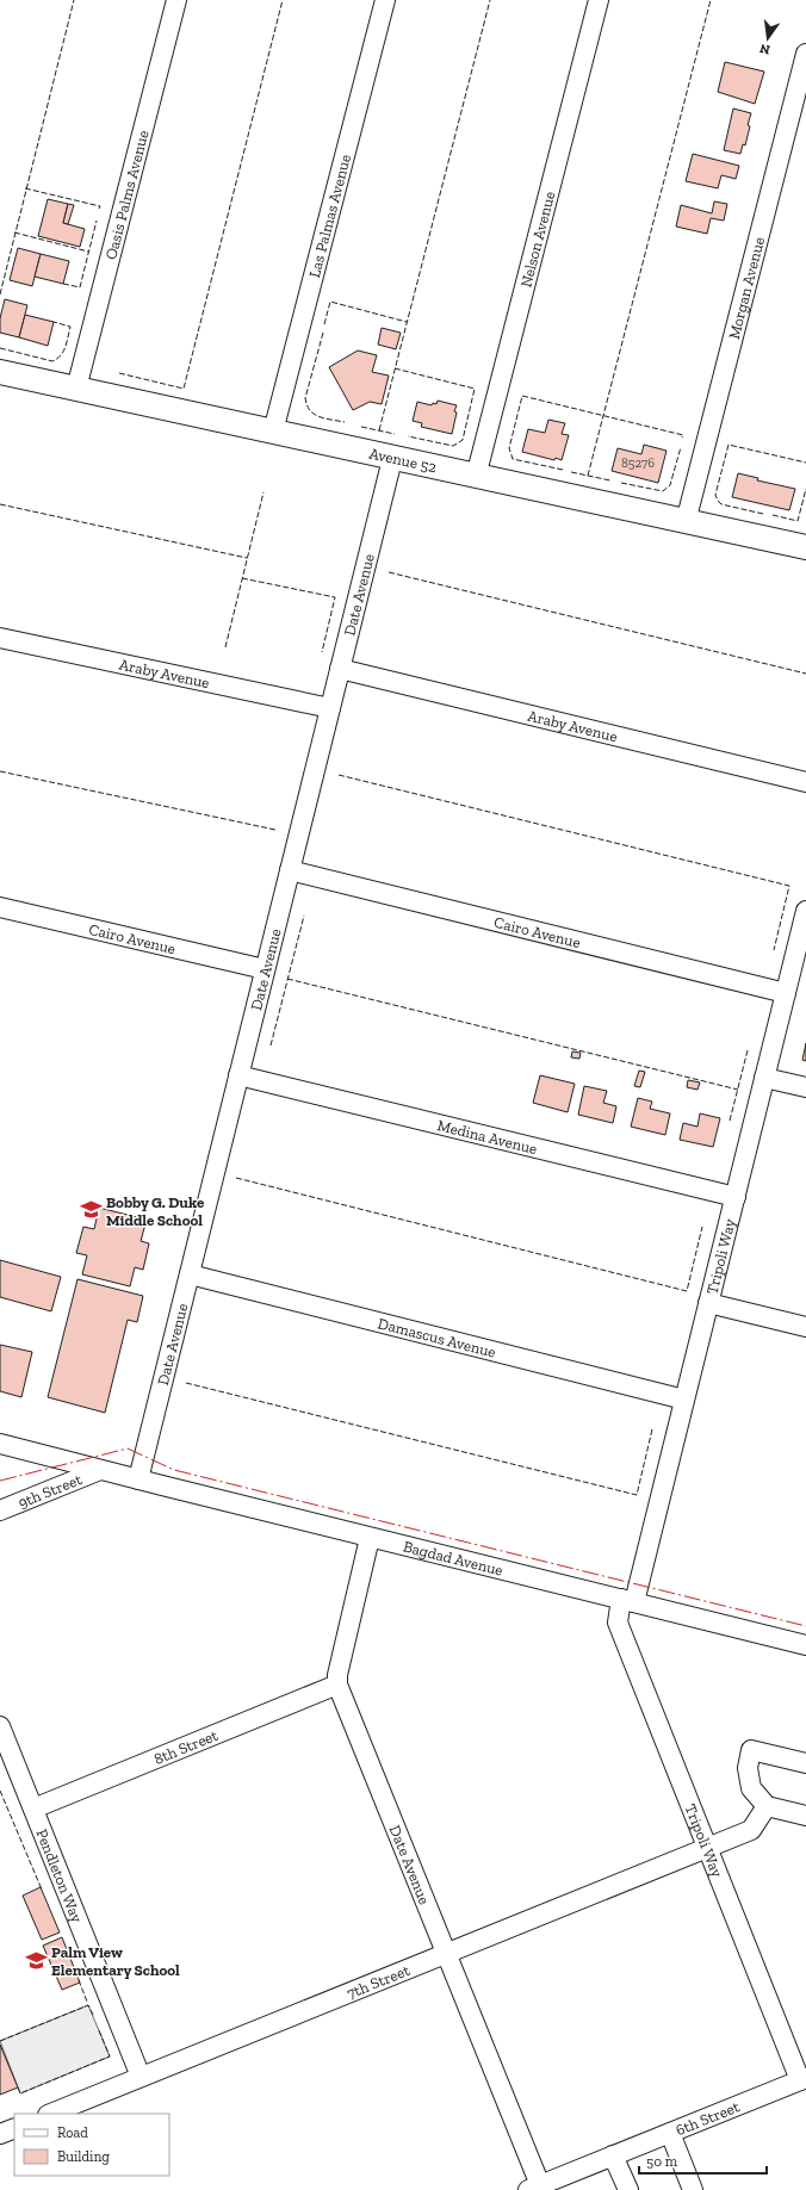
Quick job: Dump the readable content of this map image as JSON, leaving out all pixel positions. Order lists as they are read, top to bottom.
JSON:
{
  "streets": {
    "main road": ["Avenue 52"],
    "street": [
      "Oasis Palms Avenue",
      "Las Palmas Avenue",
      "Nelson Avenue",
      "Morgan Avenue",
      "Date Avenue",
      "Araby Avenue",
      "Cairo Avenue",
      "Medina Avenue",
      "Tripoli Way",
      "Damascus Avenue",
      "9th Street",
      "Bagdad Avenue",
      "8th Street",
      "Pendleton Way",
      "7th Street",
      "6th Street"
    ]
  },
  "crossings": [
    ["Oasis Palms Avenue", "Avenue 52"],
    ["Las Palmas Avenue", "Avenue 52"],
    ["Nelson Avenue", "Avenue 52"],
    ["Morgan Avenue", "Avenue 52"],
    ["Avenue 52", "Date Avenue"],
    ["Date Avenue", "Araby Avenue"],
    ["Date Avenue", "Cairo Avenue"],
    ["Date Avenue", "Medina Avenue"],
    ["Date Avenue", "Damascus Avenue"],
    ["Date Avenue", "Bagdad Avenue"],
    ["Date Avenue", "8th Street"],
    ["Date Avenue", "7th Street"],
    ["Date Avenue", "6th Street"],
    ["Cairo Avenue", "Tripoli Way"],
    ["Medina Avenue", "Tripoli Way"],
    ["Tripoli Way", "Damascus Avenue"],
    ["Tripoli Way", "Bagdad Avenue"],
    ["Tripoli Way", "7th Street"],
    ["Tripoli Way", "6th Street"],
    ["9th Street", "Bagdad Avenue"],
    ["8th Street", "Pendleton Way"],
    ["Pendleton Way", "7th Street"]
  ],
  "places": {
    "school or university": ["Bobby G. Duke Middle School", "Palm View Elementary School"]
  },
  "house_numbers": ["85276"],
  "legend": ["Road", "Building"],
  "scale_bar": "50 m",
  "north": "bottom"
}
